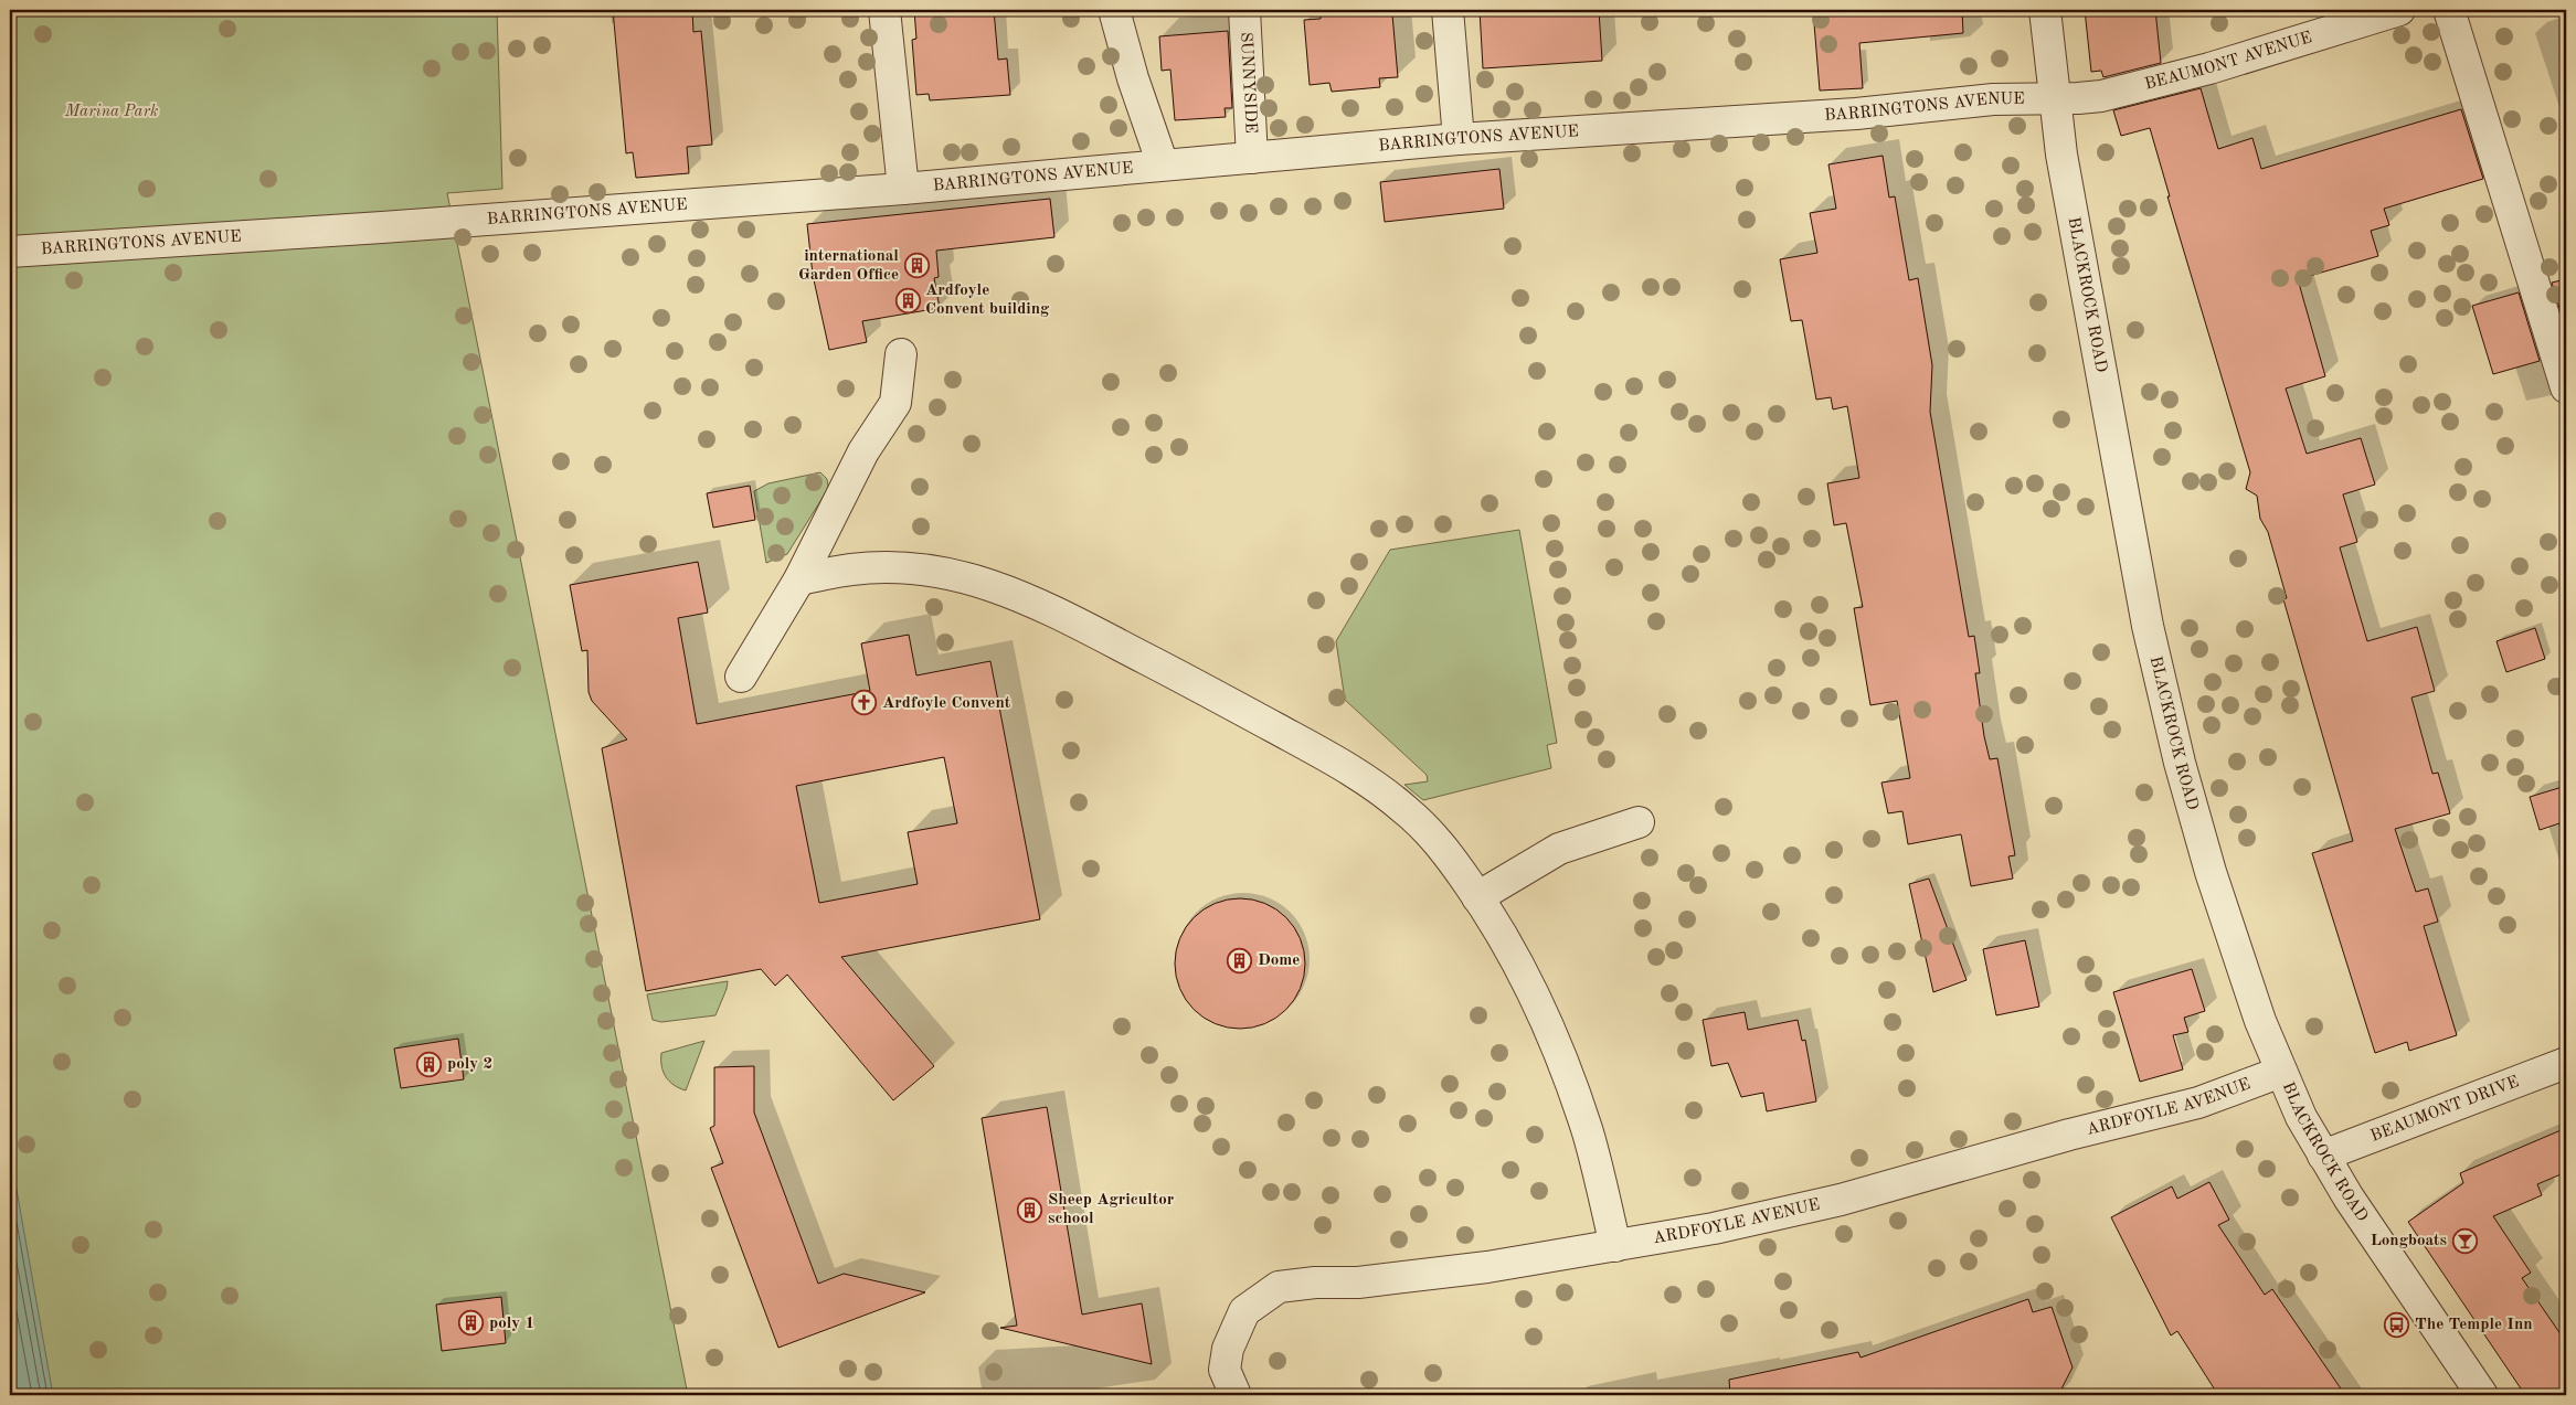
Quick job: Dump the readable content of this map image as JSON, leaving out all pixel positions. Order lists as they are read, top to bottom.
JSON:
{
  "streets": {
    "street": [
      "BEAUMONT AVENUE",
      "SUNNYSIDE",
      "BARRINGTONS AVENUE",
      "BLACKROCK ROAD",
      "ARDFOYLE AVENUE",
      "BEAUMONT DRIVE"
    ]
  },
  "crossings": [
    ["BEAUMONT AVENUE", "BARRINGTONS AVENUE"],
    ["BEAUMONT AVENUE", "BLACKROCK ROAD"],
    ["SUNNYSIDE", "BARRINGTONS AVENUE"],
    ["BARRINGTONS AVENUE", "BLACKROCK ROAD"],
    ["BLACKROCK ROAD", "ARDFOYLE AVENUE"],
    ["BLACKROCK ROAD", "BEAUMONT DRIVE"]
  ],
  "parks": ["Marina Park"],
  "places": {
    "building": [
      "international Garden Office",
      "Ardfoyle Convent building",
      "Dome",
      "poly 2",
      "Sheep Agricultor school",
      "poly 1"
    ],
    "church": ["Ardfoyle Convent"],
    "bar": ["Longboats"],
    "bus stop": ["The Temple Inn"]
  }
}
